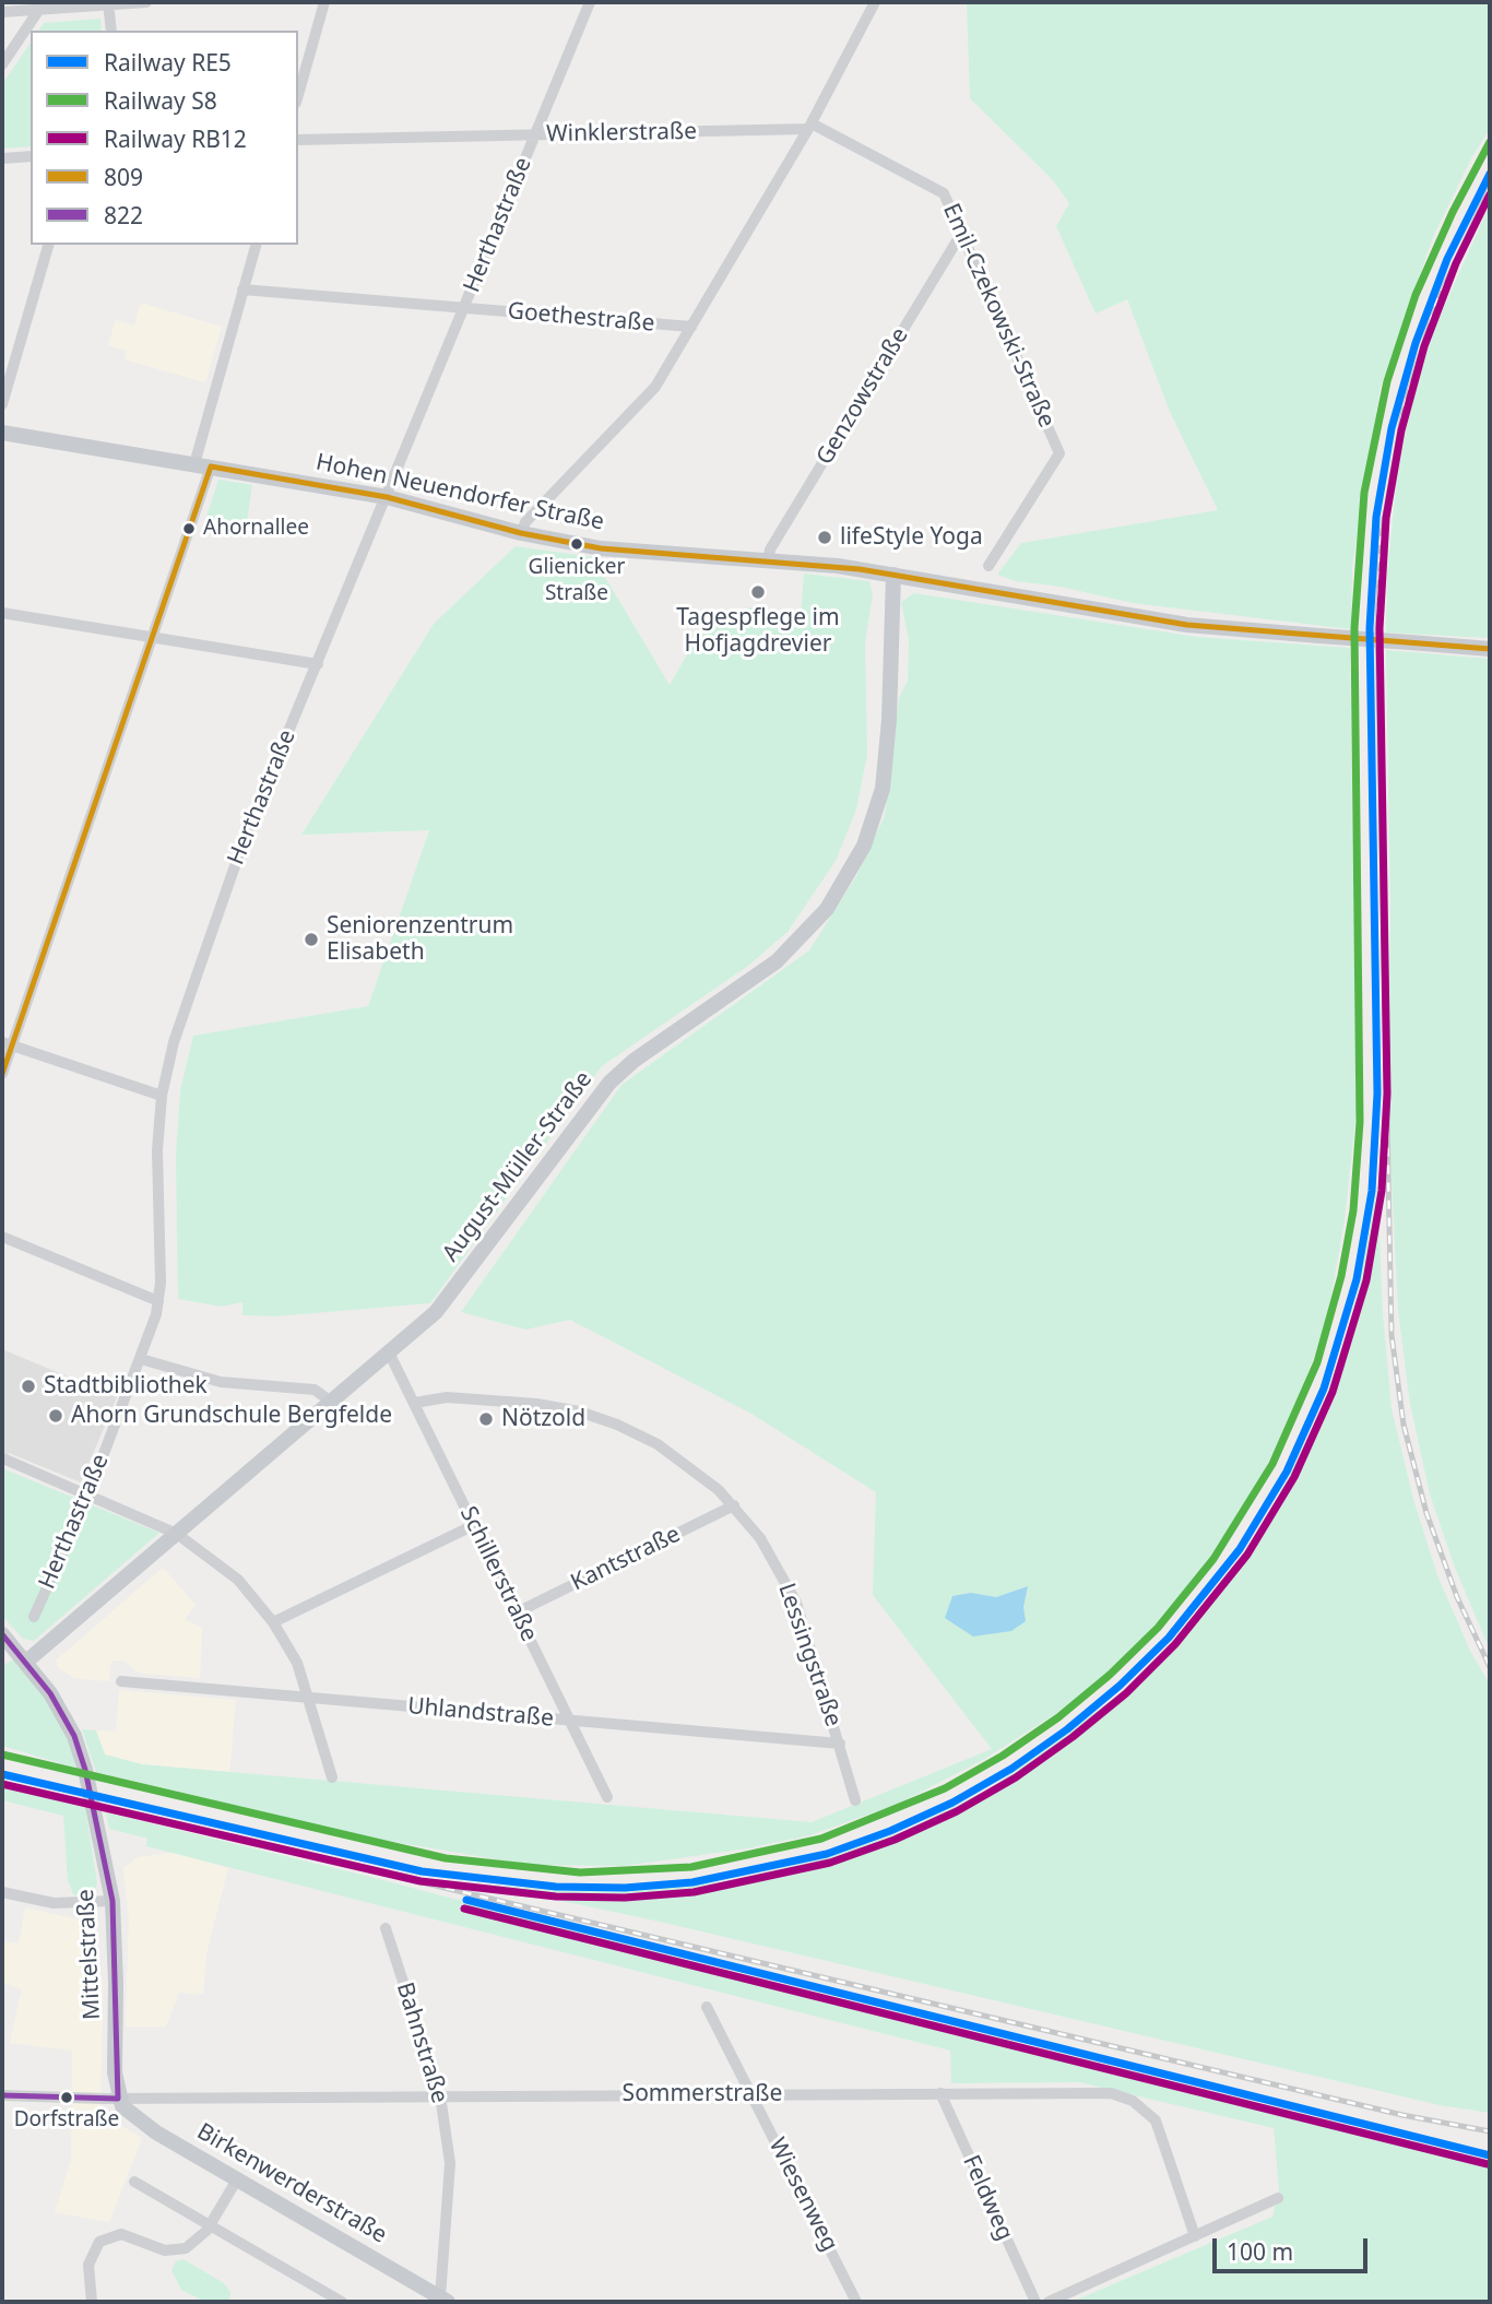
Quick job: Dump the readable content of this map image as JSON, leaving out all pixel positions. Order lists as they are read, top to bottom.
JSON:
{
  "streets": {
    "main road": [
      "Hohen Neuendorfer Straße",
      "August-Müller-Straße",
      "Mittelstraße",
      "Birkenwerderstraße"
    ],
    "street": [
      "Winklerstraße",
      "Herthastraße",
      "Emil-Czekowski-Straße",
      "Goethestraße",
      "Genzowstraße",
      "Kantstraße",
      "Schillerstraße",
      "Lessingstraße",
      "Uhlandstraße",
      "Bahnstraße",
      "Sommerstraße",
      "Wiesenweg",
      "Feldweg"
    ]
  },
  "crossings": [
    ["Winklerstraße", "Herthastraße"],
    ["Winklerstraße", "Emil-Czekowski-Straße"],
    ["Herthastraße", "Goethestraße"],
    ["Herthastraße", "Hohen Neuendorfer Straße"],
    ["Emil-Czekowski-Straße", "Genzowstraße"],
    ["Genzowstraße", "Hohen Neuendorfer Straße"],
    ["Hohen Neuendorfer Straße", "August-Müller-Straße"],
    ["August-Müller-Straße", "Schillerstraße"],
    ["August-Müller-Straße", "Mittelstraße"],
    ["Kantstraße", "Schillerstraße"],
    ["Kantstraße", "Lessingstraße"],
    ["Schillerstraße", "Lessingstraße"],
    ["Schillerstraße", "Uhlandstraße"],
    ["Lessingstraße", "Uhlandstraße"],
    ["Mittelstraße", "Sommerstraße"],
    ["Mittelstraße", "Birkenwerderstraße"],
    ["Bahnstraße", "Sommerstraße"],
    ["Bahnstraße", "Birkenwerderstraße"],
    ["Sommerstraße", "Birkenwerderstraße"],
    ["Sommerstraße", "Wiesenweg"],
    ["Sommerstraße", "Feldweg"]
  ],
  "places": [
    "Ahornallee",
    "lifeStyle Yoga",
    "Glienicker Straße",
    "Tagespflege im Hofjagdrevier",
    "Seniorenzentrum Elisabeth",
    "Stadtbibliothek",
    "Ahorn Grundschule Bergfelde",
    "Nötzold",
    "Dorfstraße"
  ],
  "lines": [
    "rail line S8",
    "rail line RE5",
    "rail line RB12",
    "transit line 809",
    "transit line 822"
  ],
  "legend": [
    "Railway RE5",
    "Railway S8",
    "Railway RB12",
    "809",
    "822"
  ],
  "scale_bar": "100 m"
}
